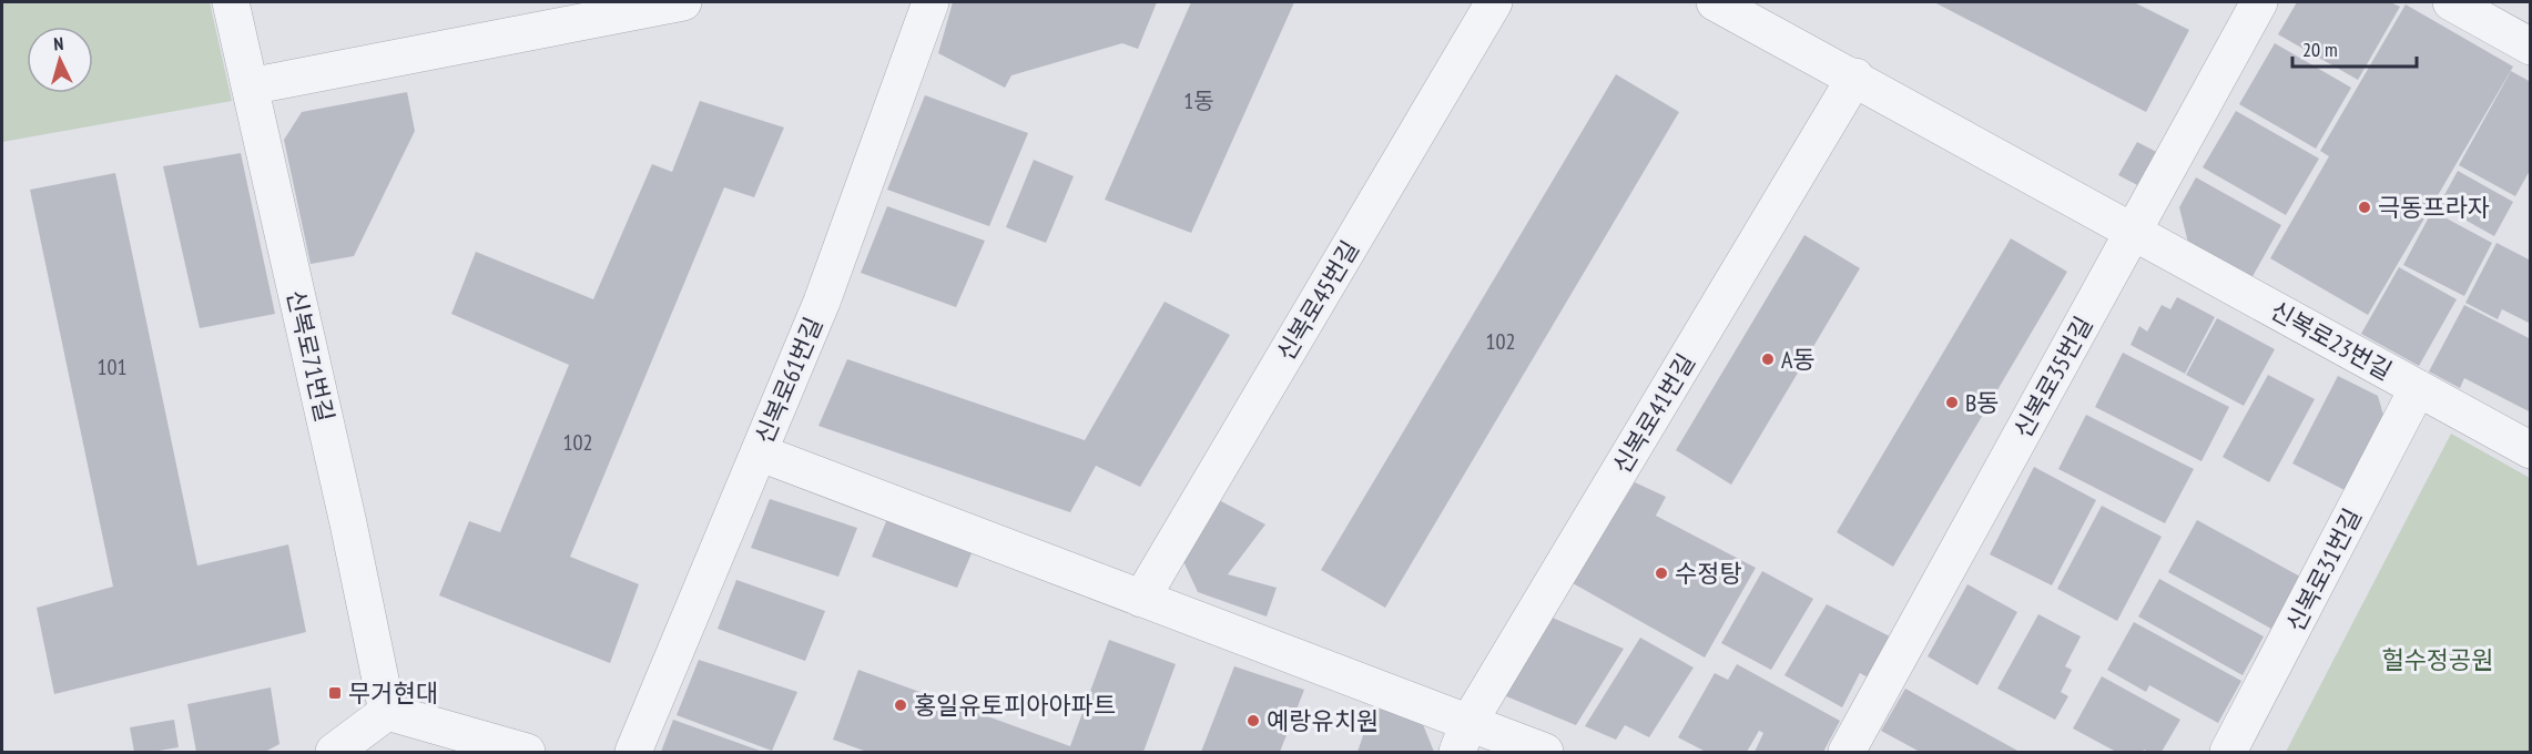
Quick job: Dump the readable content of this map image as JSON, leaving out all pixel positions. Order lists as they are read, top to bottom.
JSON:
{
  "streets": {
    "street": [
      "신복로45번길",
      "신복로23번길",
      "신복로71번길",
      "신복로35번길",
      "신복로61번길",
      "신복로41번길",
      "신복로31번길"
    ]
  },
  "crossings": [
    ["신복로23번길", "신복로35번길"],
    ["신복로23번길", "신복로41번길"],
    ["신복로23번길", "신복로31번길"]
  ],
  "parks": ["헐수정공원"],
  "places": {
    "other": [
      "극동프라자",
      "A동",
      "B동",
      "수정탕",
      "홍일유토피아아파트",
      "예랑유치원"
    ],
    "transit": ["무거현대"]
  },
  "house_numbers": [
    "1동",
    "102",
    "101",
    "102"
  ],
  "scale_bar": "20 m",
  "north": "top"
}
